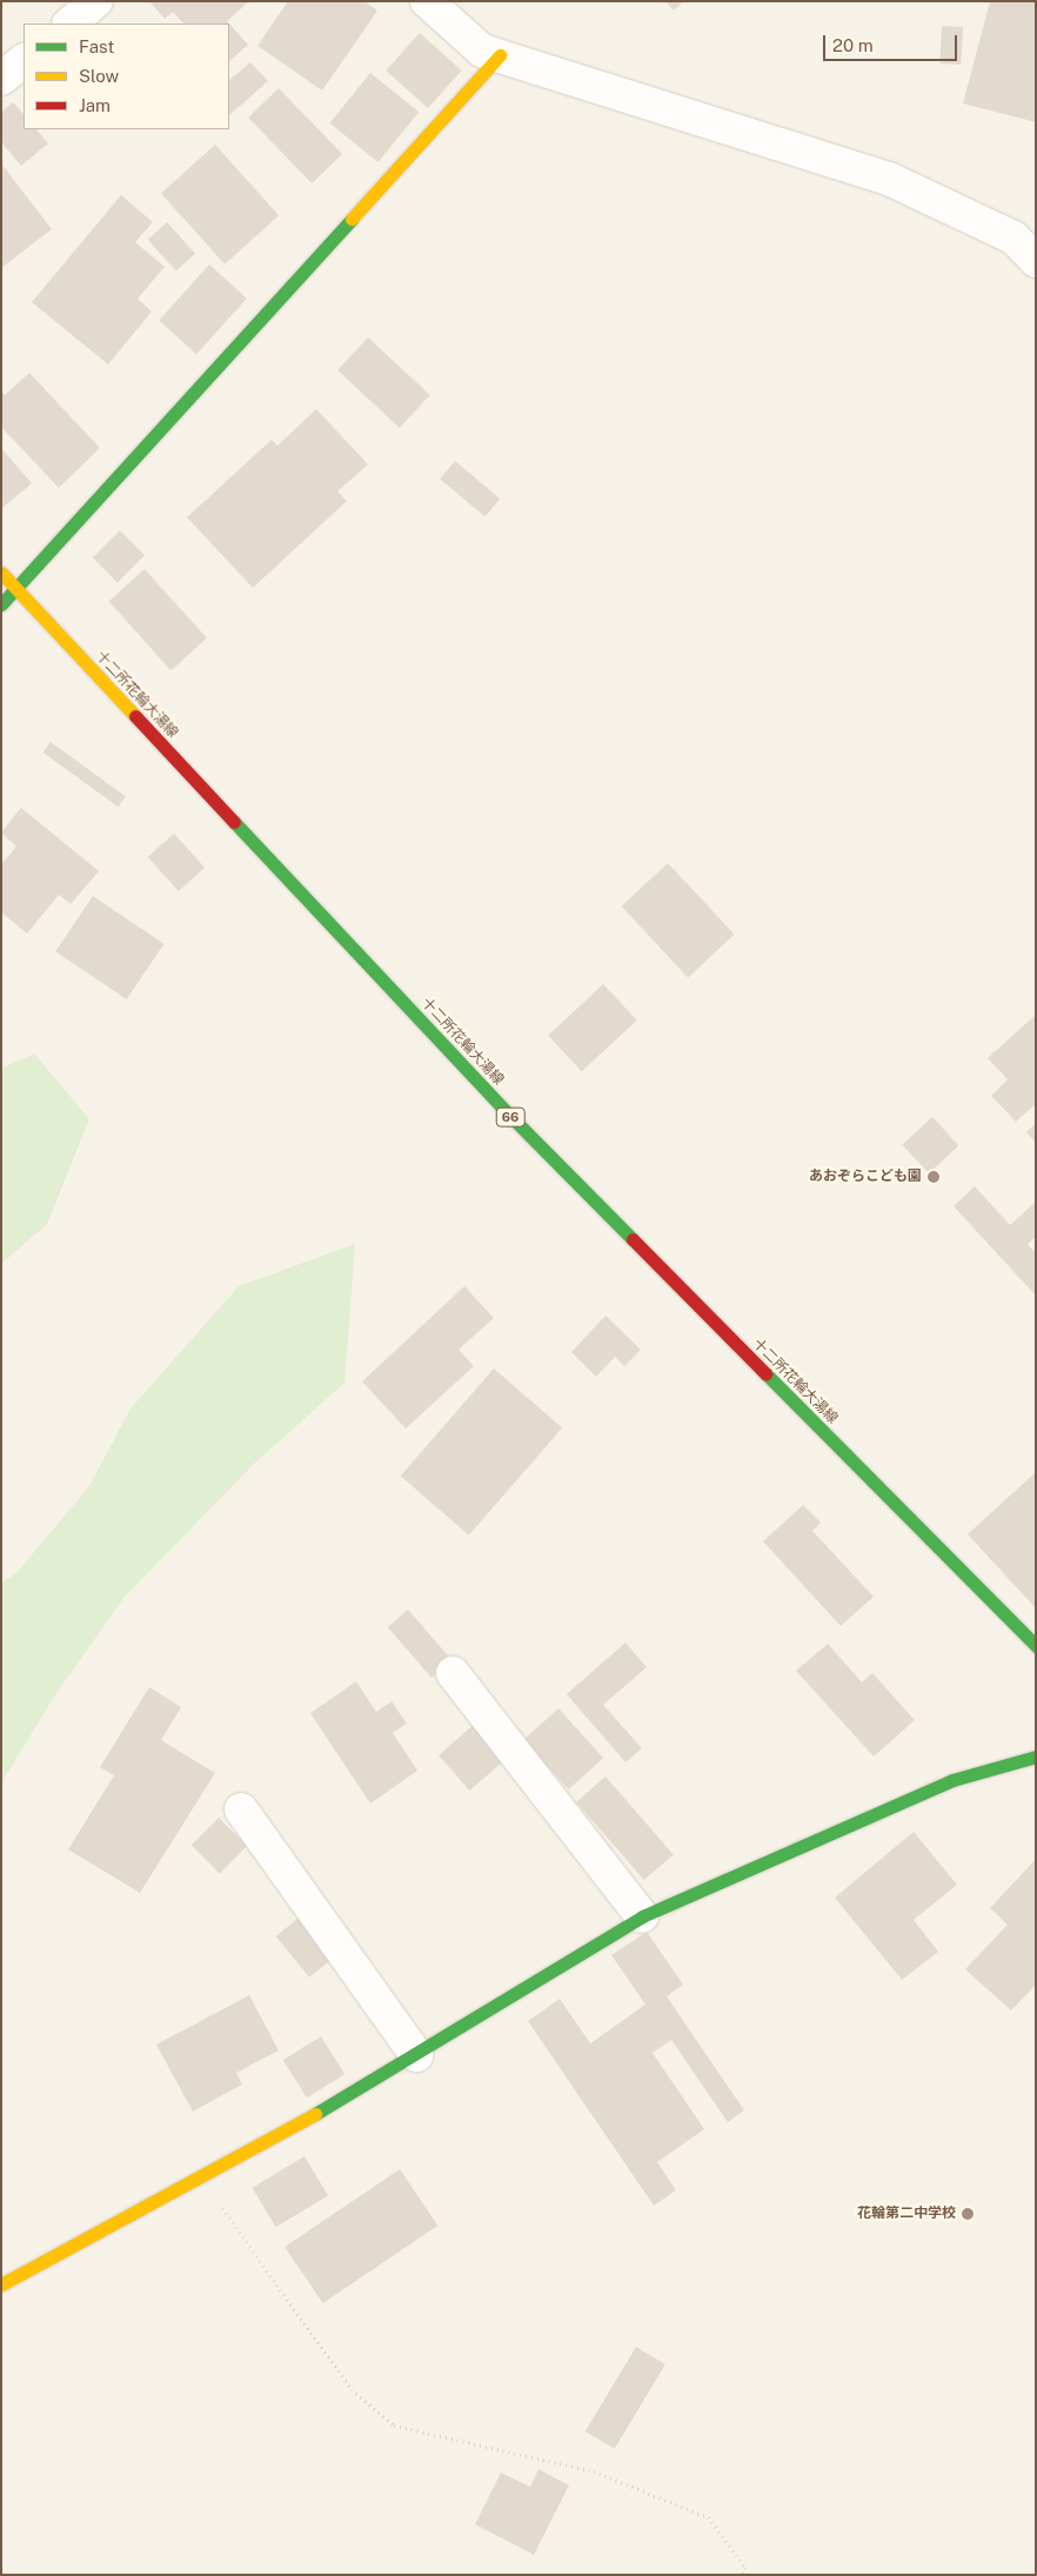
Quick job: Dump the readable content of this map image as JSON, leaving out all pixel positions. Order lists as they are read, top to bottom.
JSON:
{
  "streets": {
    "street": ["十二所花輪大湯線", "66"]
  },
  "places": ["あおぞらこども園", "花輪第二中学校"],
  "legend": ["Fast", "Slow", "Jam"],
  "scale_bar": "20 m"
}
